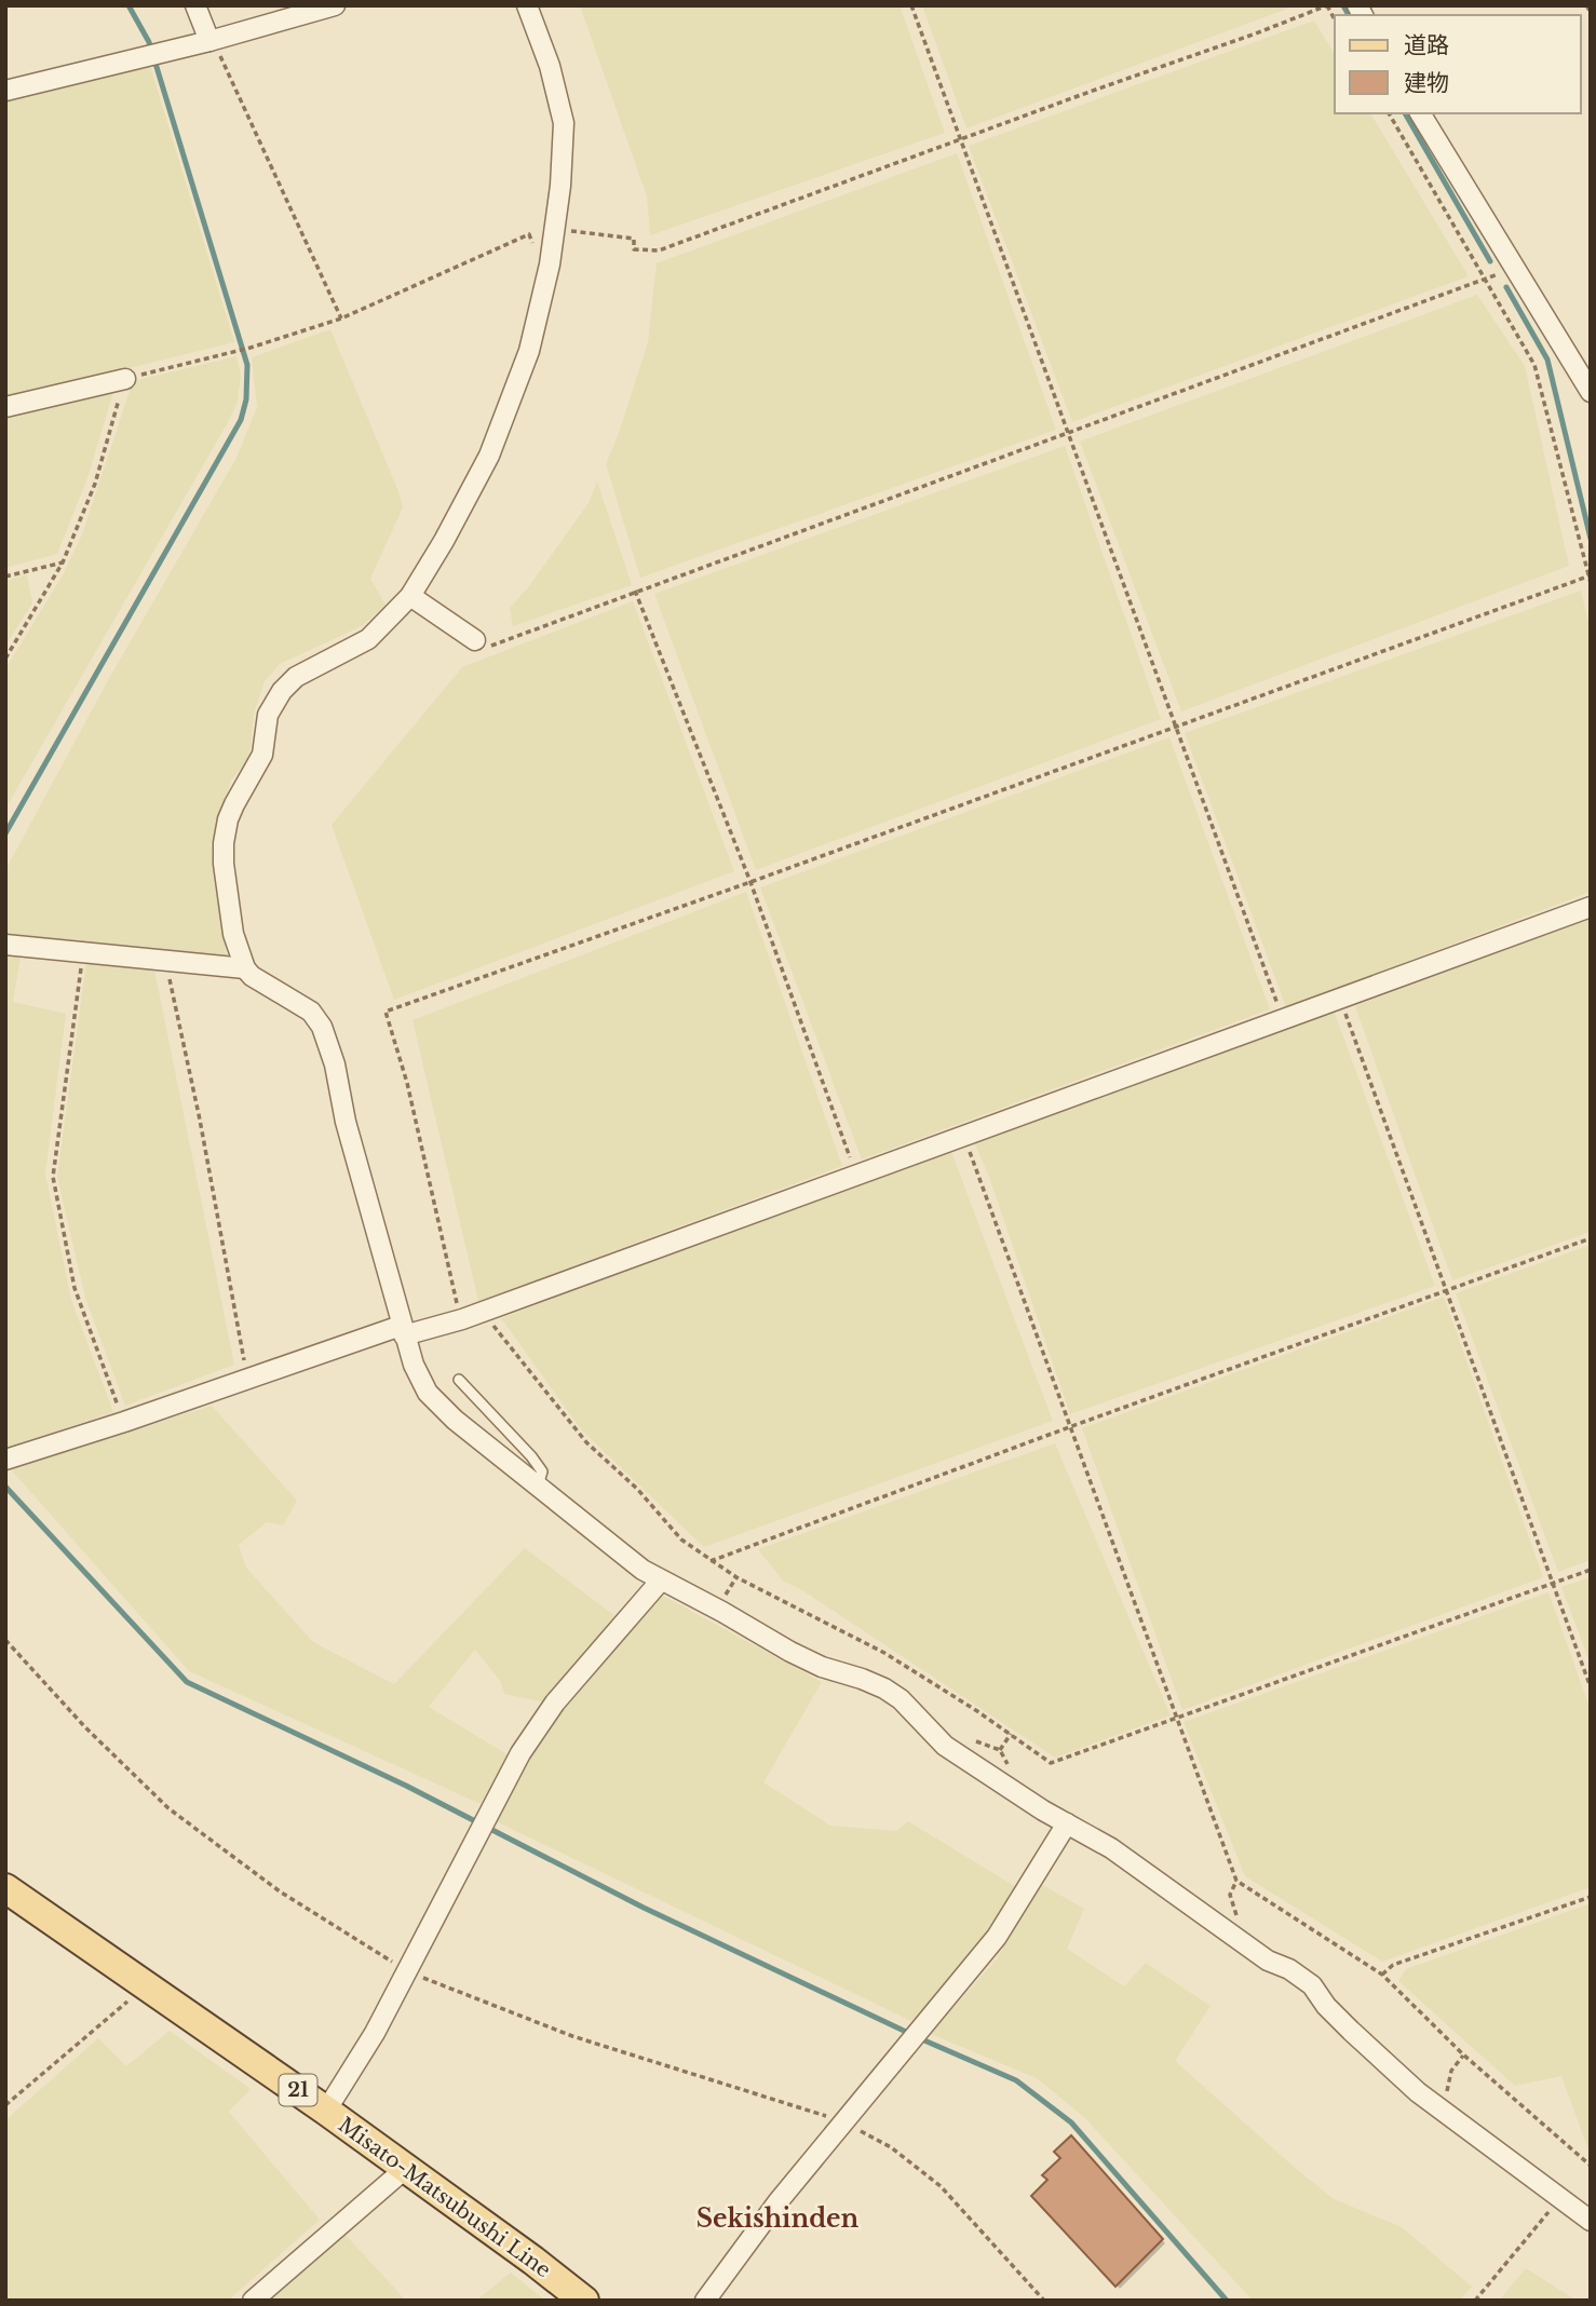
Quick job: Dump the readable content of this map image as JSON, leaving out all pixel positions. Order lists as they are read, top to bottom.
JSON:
{
  "streets": {
    "main road": ["21", "Misato-Matsubushi Line"]
  },
  "districts": ["Sekishinden"],
  "legend": ["道路", "建物"]
}
